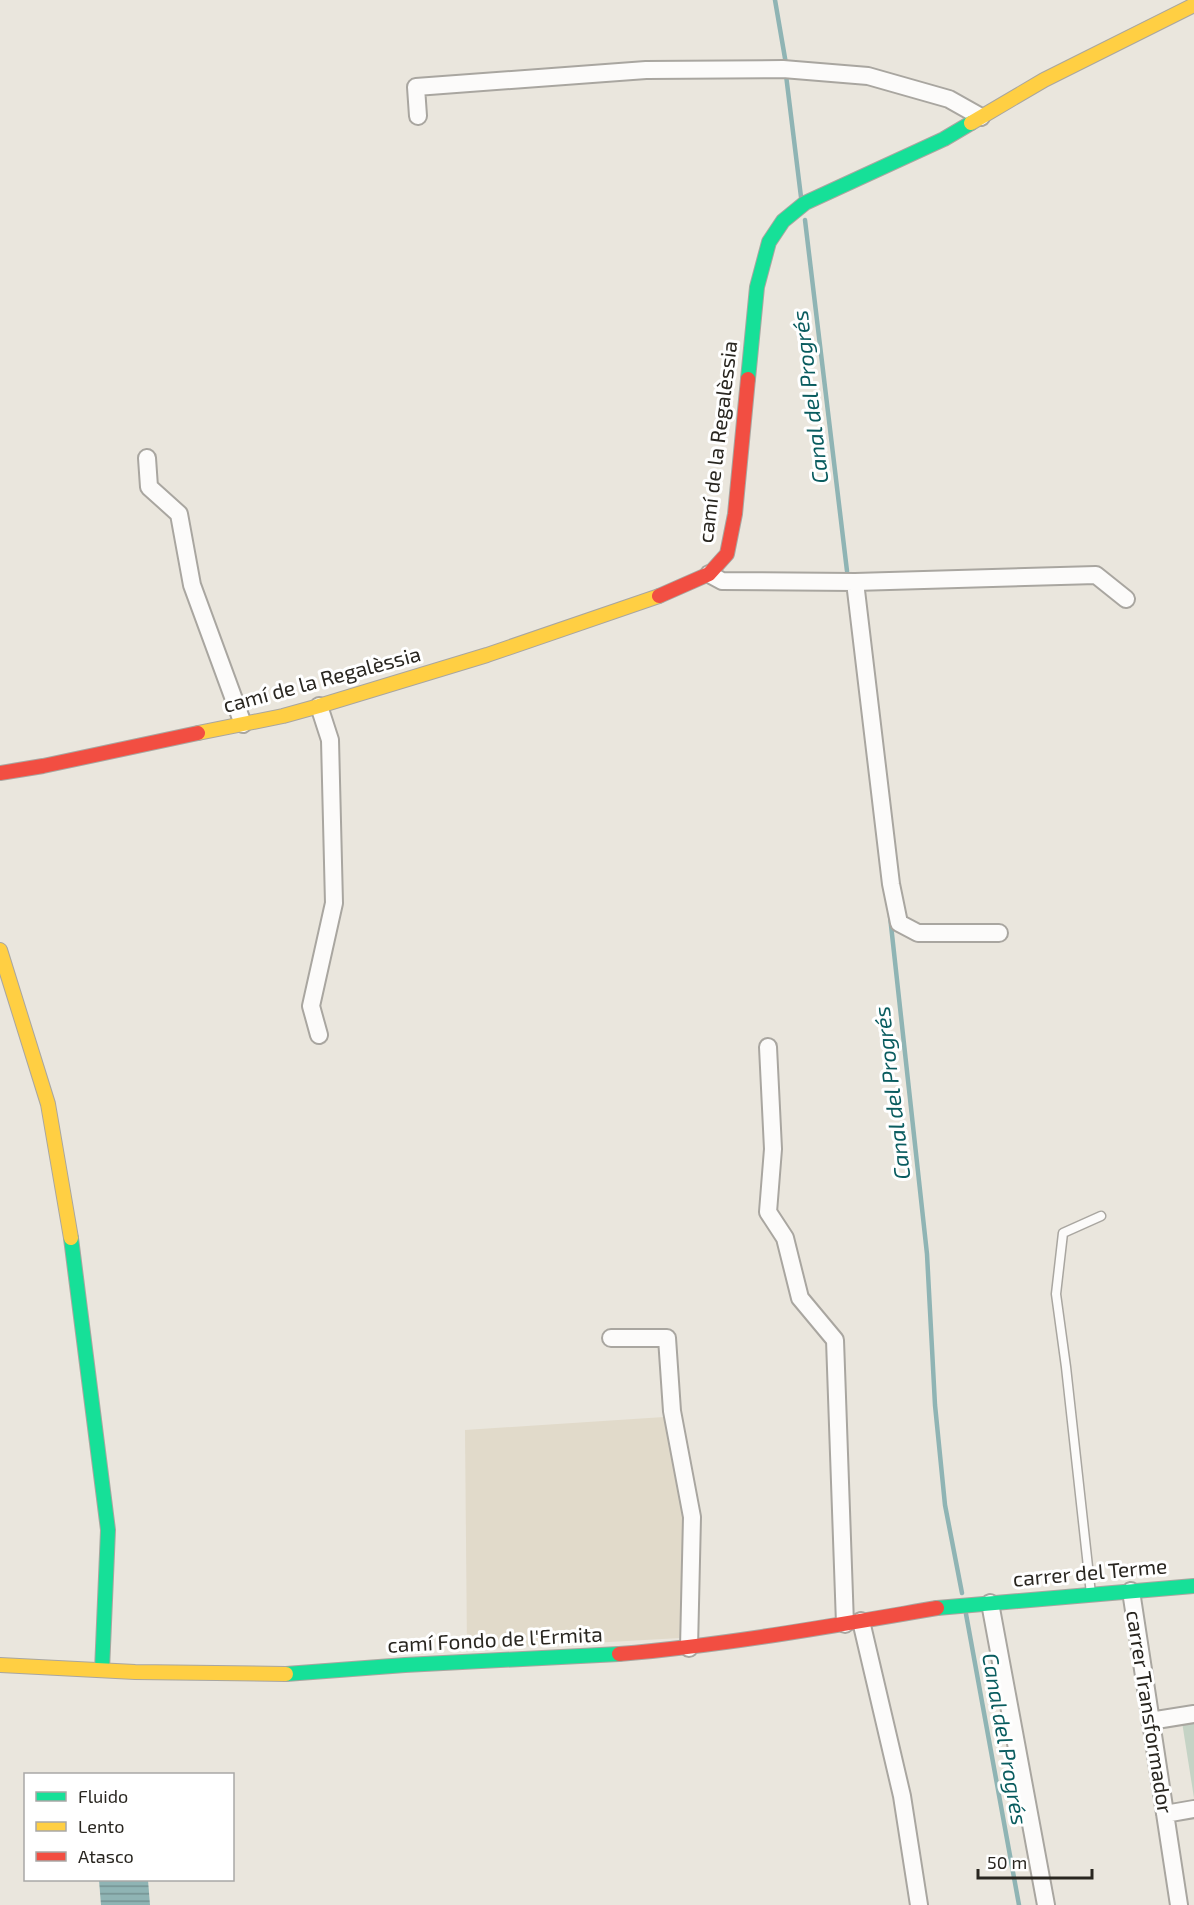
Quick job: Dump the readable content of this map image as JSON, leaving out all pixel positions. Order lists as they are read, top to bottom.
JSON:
{
  "streets": {
    "street": [
      "camí de la Regalèssia",
      "carrer del Terme",
      "camí Fondo de l'Ermita",
      "carrer Transformador"
    ]
  },
  "crossings": [
    ["carrer del Terme", "camí Fondo de l'Ermita"],
    ["carrer del Terme", "carrer Transformador"]
  ],
  "water": ["Canal del Progrés"],
  "legend": ["Fluido", "Lento", "Atasco"],
  "scale_bar": "50 m"
}
